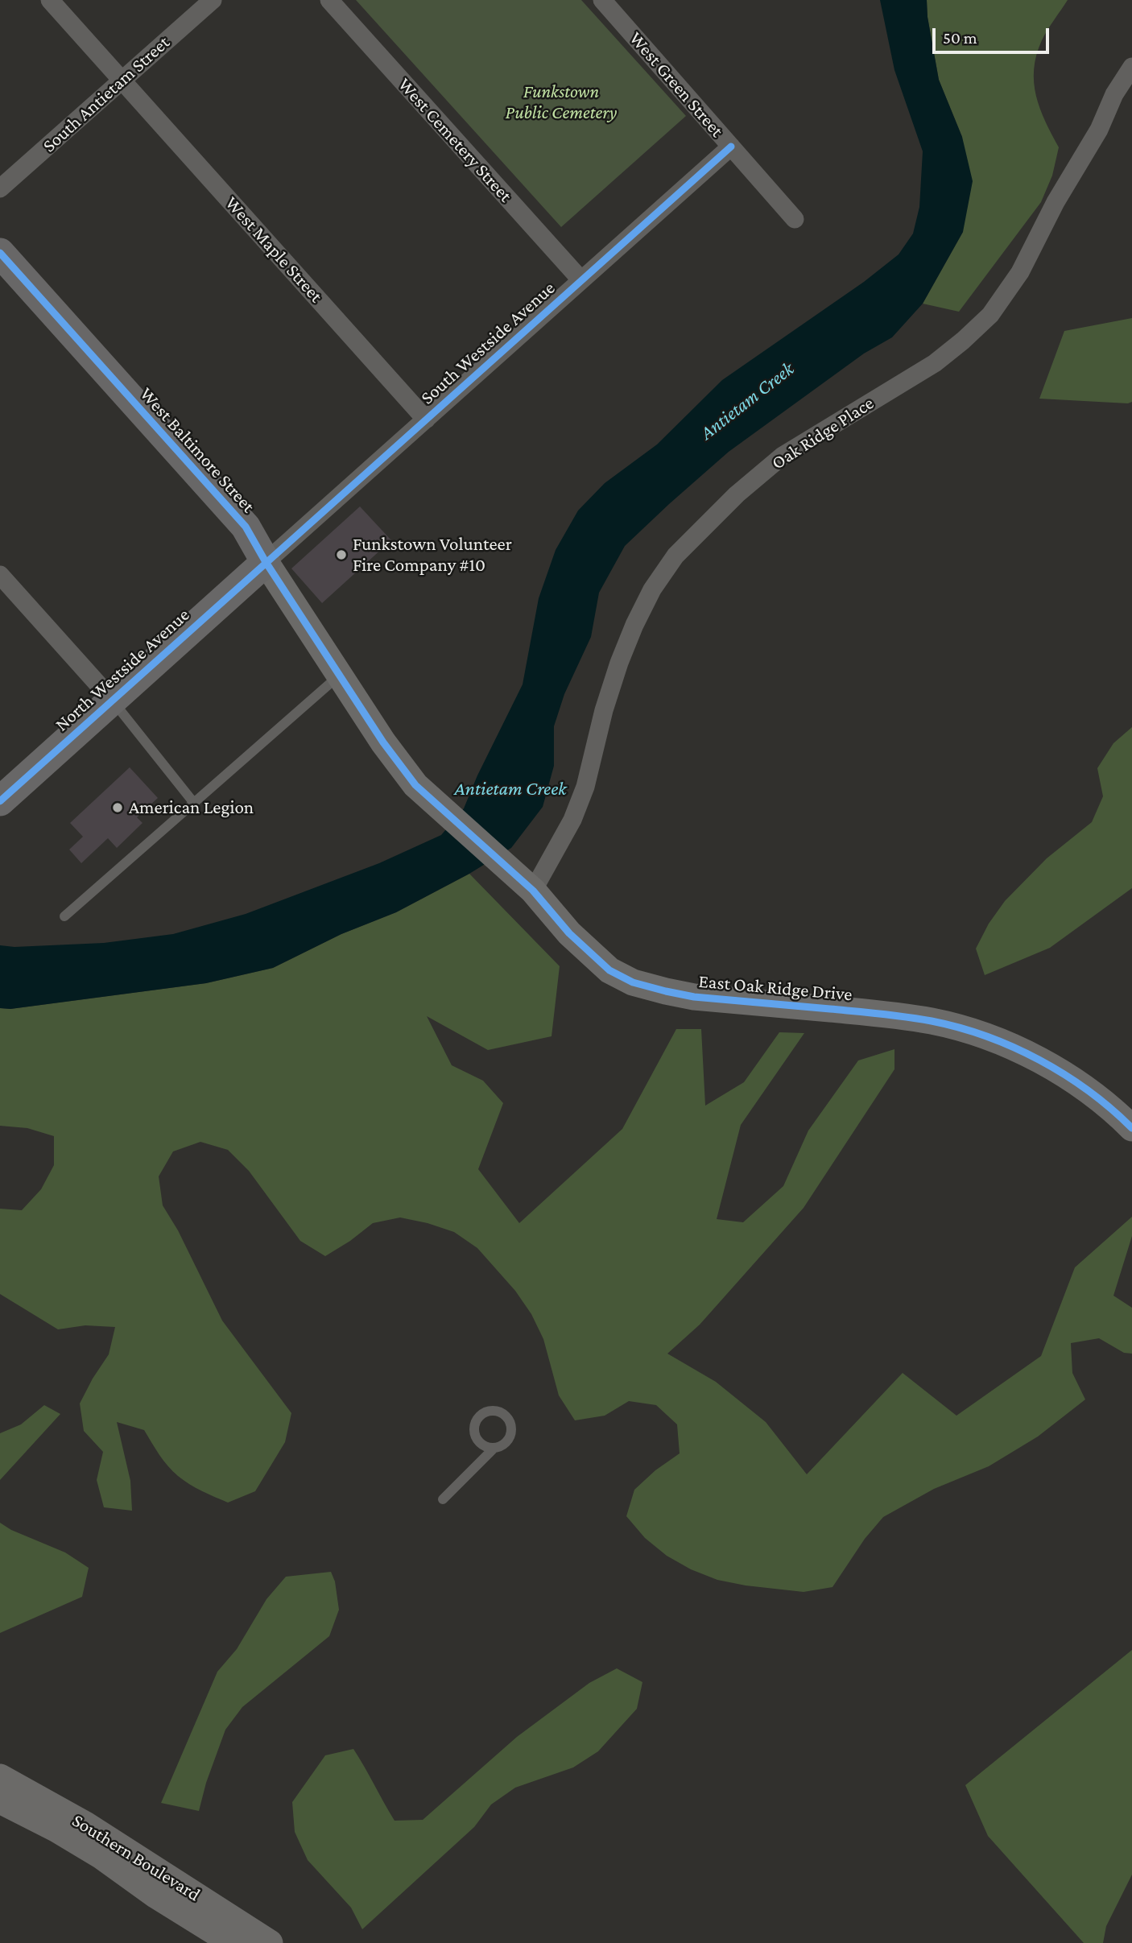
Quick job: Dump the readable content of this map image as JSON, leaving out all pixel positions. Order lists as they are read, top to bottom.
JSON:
{
  "streets": {
    "main road": ["West Baltimore Street", "North Westside Avenue"],
    "street": [
      "West Green Street",
      "South Antietam Street",
      "West Cemetery Street",
      "West Maple Street",
      "South Westside Avenue",
      "Oak Ridge Place",
      "East Oak Ridge Drive",
      "Southern Boulevard"
    ]
  },
  "crossings": [
    ["West Green Street", "South Westside Avenue"],
    ["South Antietam Street", "West Maple Street"],
    ["West Cemetery Street", "South Westside Avenue"],
    ["West Maple Street", "South Westside Avenue"],
    ["South Westside Avenue", "West Baltimore Street"],
    ["South Westside Avenue", "North Westside Avenue"],
    ["Oak Ridge Place", "East Oak Ridge Drive"],
    ["West Baltimore Street", "North Westside Avenue"],
    ["West Baltimore Street", "East Oak Ridge Drive"]
  ],
  "water": ["Antietam Creek"],
  "parks": ["Funkstown Public Cemetery"],
  "places": ["Funkstown Volunteer Fire Company #10", "American Legion"],
  "scale_bar": "50 m"
}
